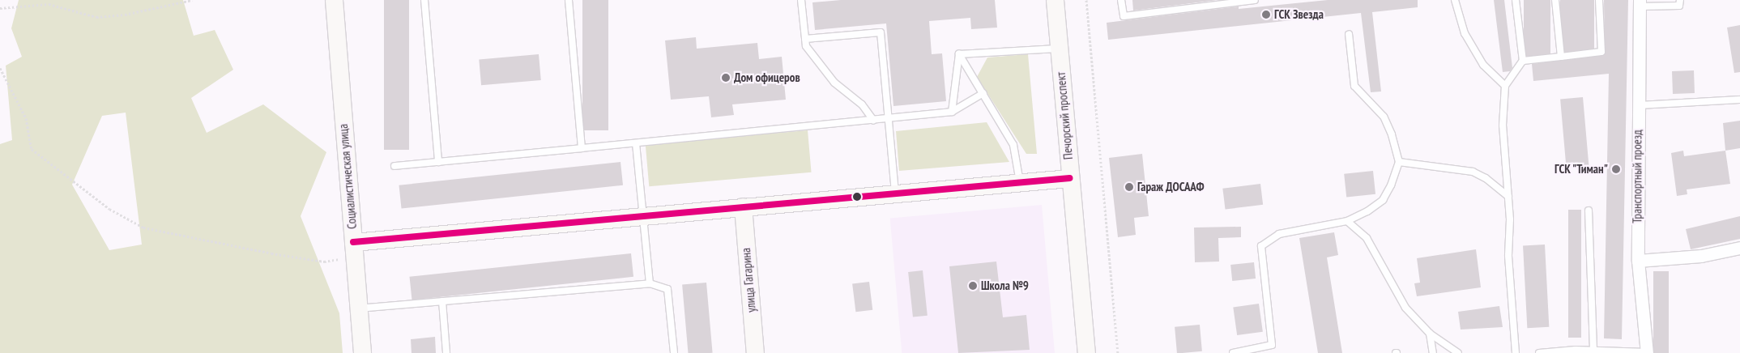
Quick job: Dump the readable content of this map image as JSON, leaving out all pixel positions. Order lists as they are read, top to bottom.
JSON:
{
  "streets": {
    "main road": ["Печорский проспект", "Социалистическая улица", "улица Гагарина"],
    "street": ["Транспортный проезд"]
  },
  "places": [
    "ГСК Звезда",
    "Дом офицеров",
    "ГСК \"Тиман\"",
    "Гараж ДОСААФ",
    "Школа №9"
  ]
}
